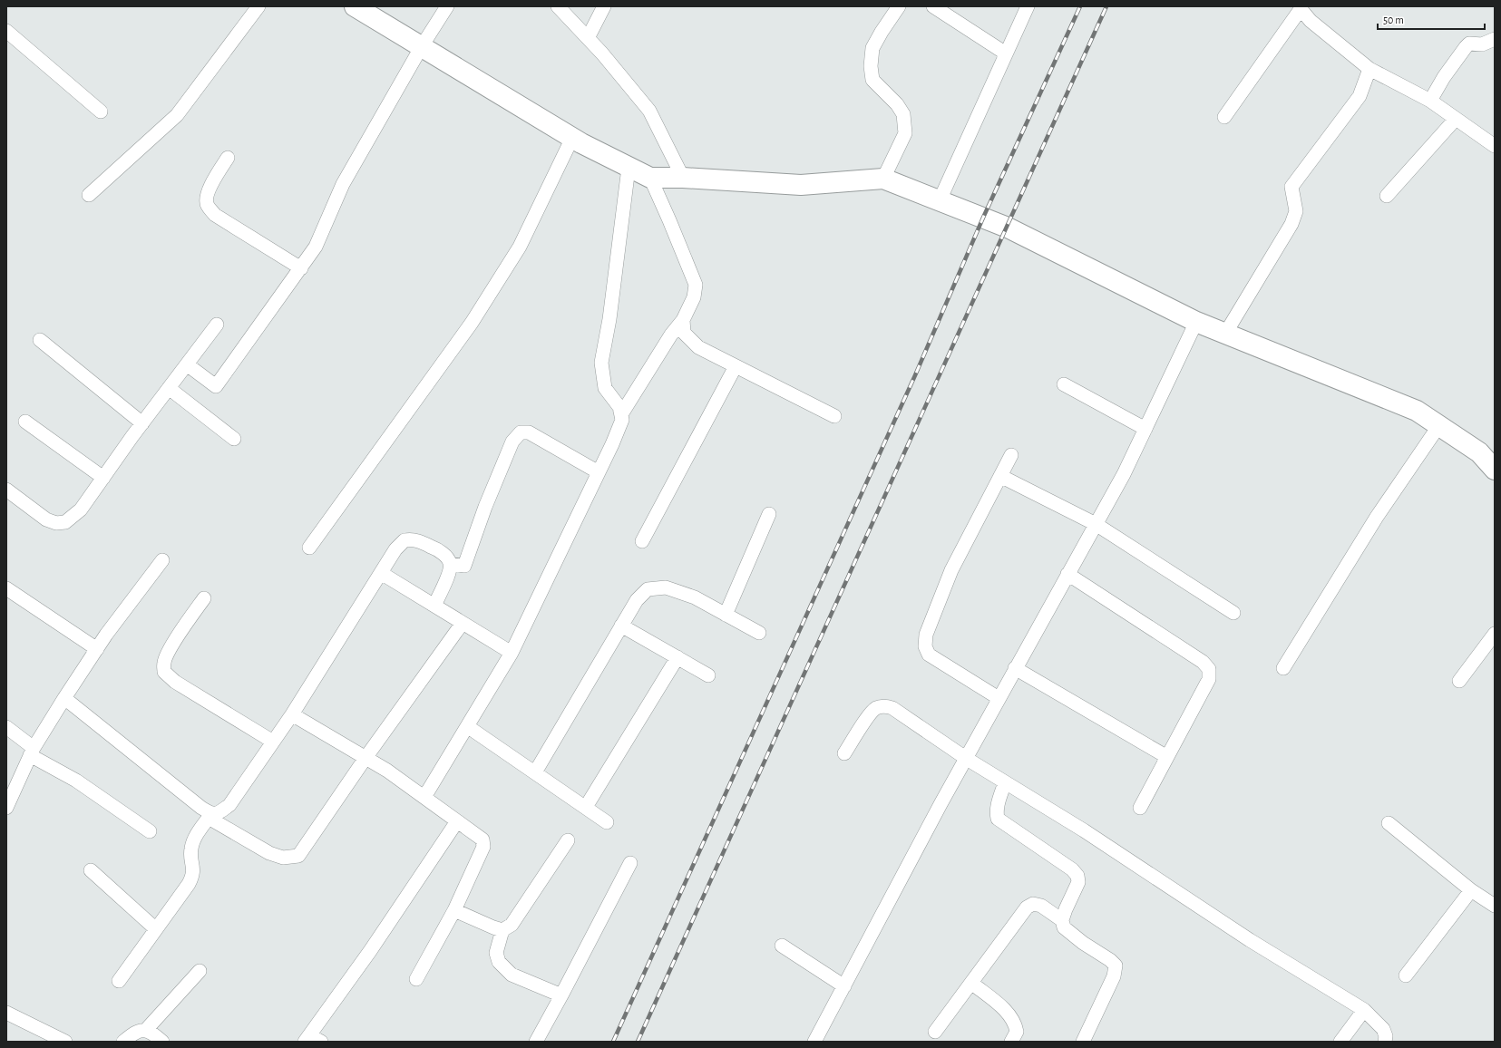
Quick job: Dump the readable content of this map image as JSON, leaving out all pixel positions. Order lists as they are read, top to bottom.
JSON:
{
  "scale_bar": "50 m"
}
